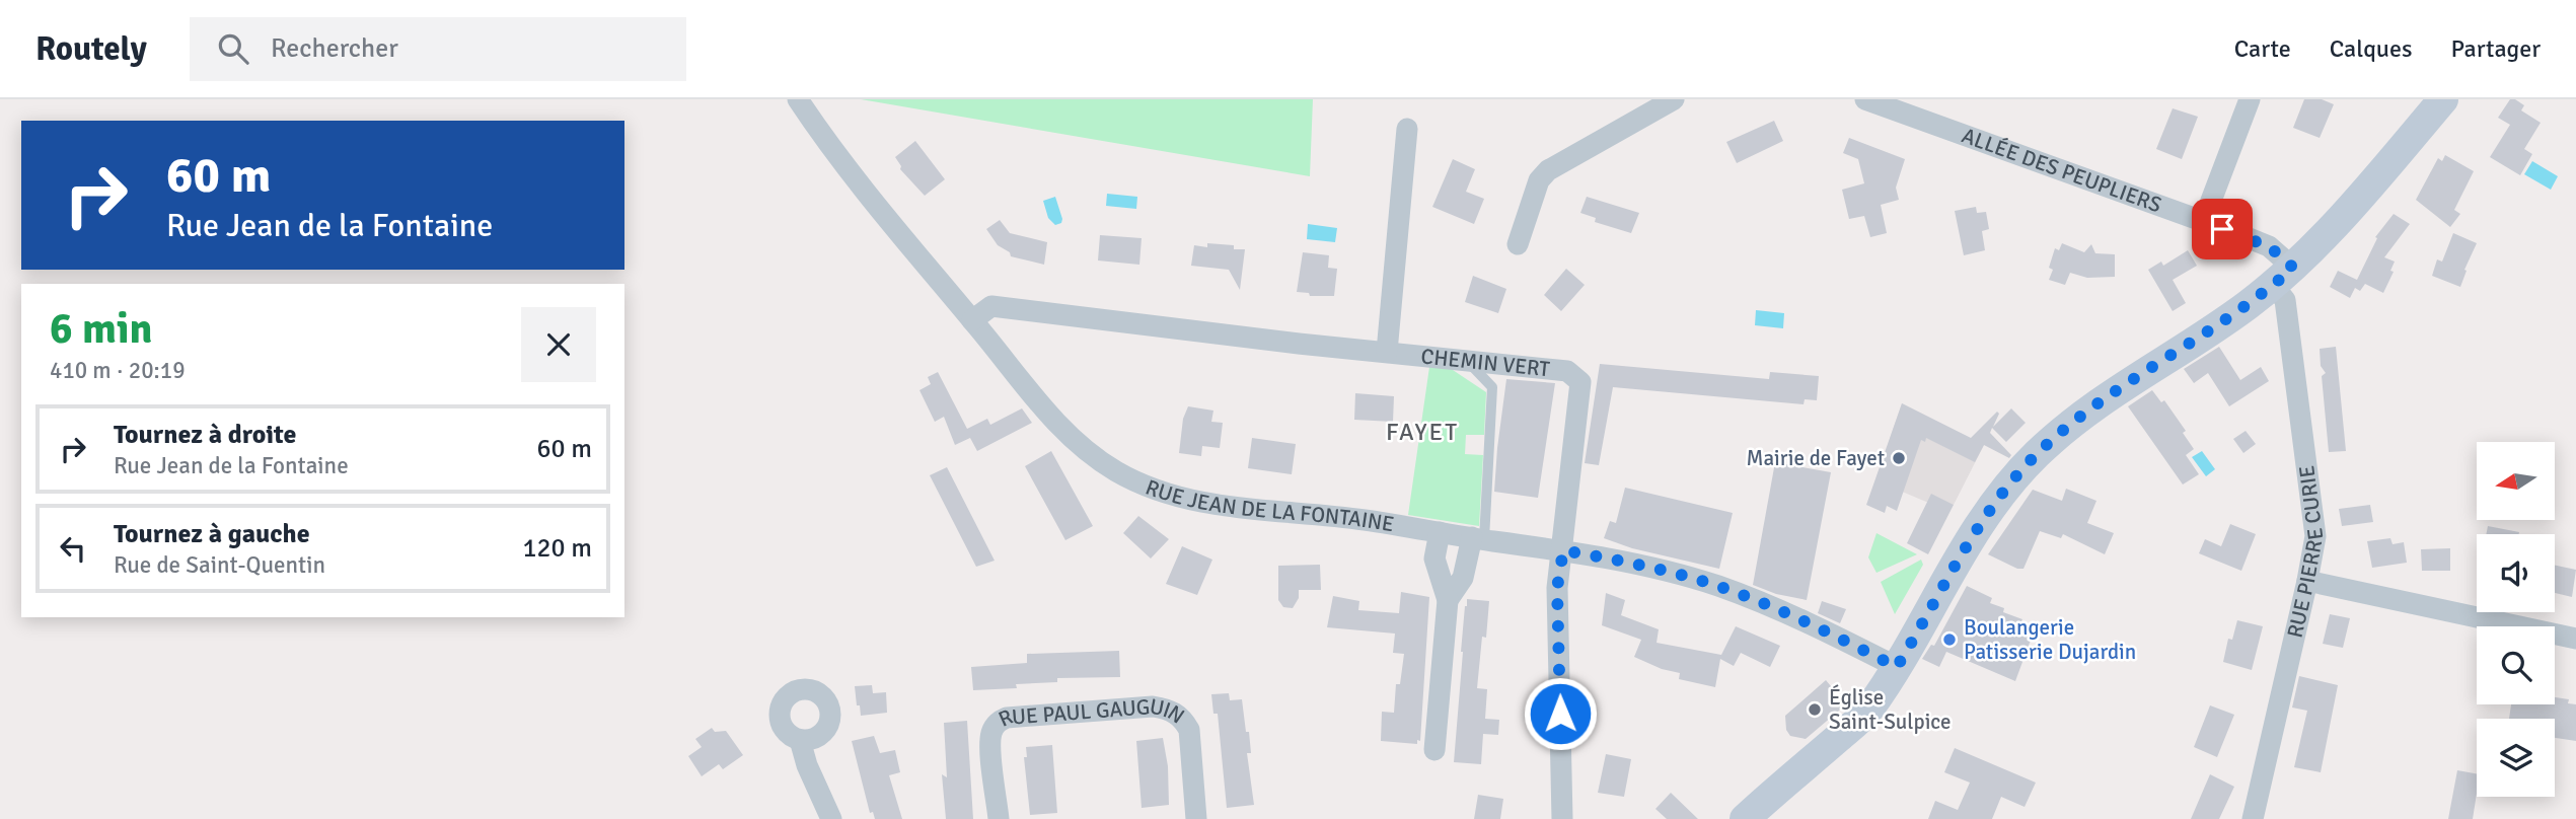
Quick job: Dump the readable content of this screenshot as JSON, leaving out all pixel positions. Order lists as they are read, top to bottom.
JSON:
{
  "streets": {
    "street": [
      "ALLÉE DES PEUPLIERS",
      "CHEMIN VERT",
      "RUE JEAN DE LA FONTAINE",
      "RUE PIERRE CURIE",
      "RUE PAUL GAUGUIN"
    ]
  },
  "crossings": [
    ["ALLÉE DES PEUPLIERS", "RUE PIERRE CURIE"],
    ["CHEMIN VERT", "RUE JEAN DE LA FONTAINE"]
  ],
  "districts": ["FAYET"],
  "places": ["Mairie de Fayet", "Boulangerie Patisserie Dujardin", "Église Saint-Sulpice"],
  "north": "left",
  "page": {
    "header": "Routely",
    "search": "Rechercher",
    "nav": ["Carte", "Calques", "Partager"],
    "turn": ["60 m", "Rue Jean de la Fontaine"],
    "heading": ["6 min", "410 m · 20:19"],
    "list": [
      {
        "name": "Tournez à droite",
        "note": "Rue Jean de la Fontaine",
        "value": "60 m"
      },
      {
        "name": "Tournez à gauche",
        "note": "Rue de Saint-Quentin",
        "value": "120 m"
      }
    ]
  }
}
